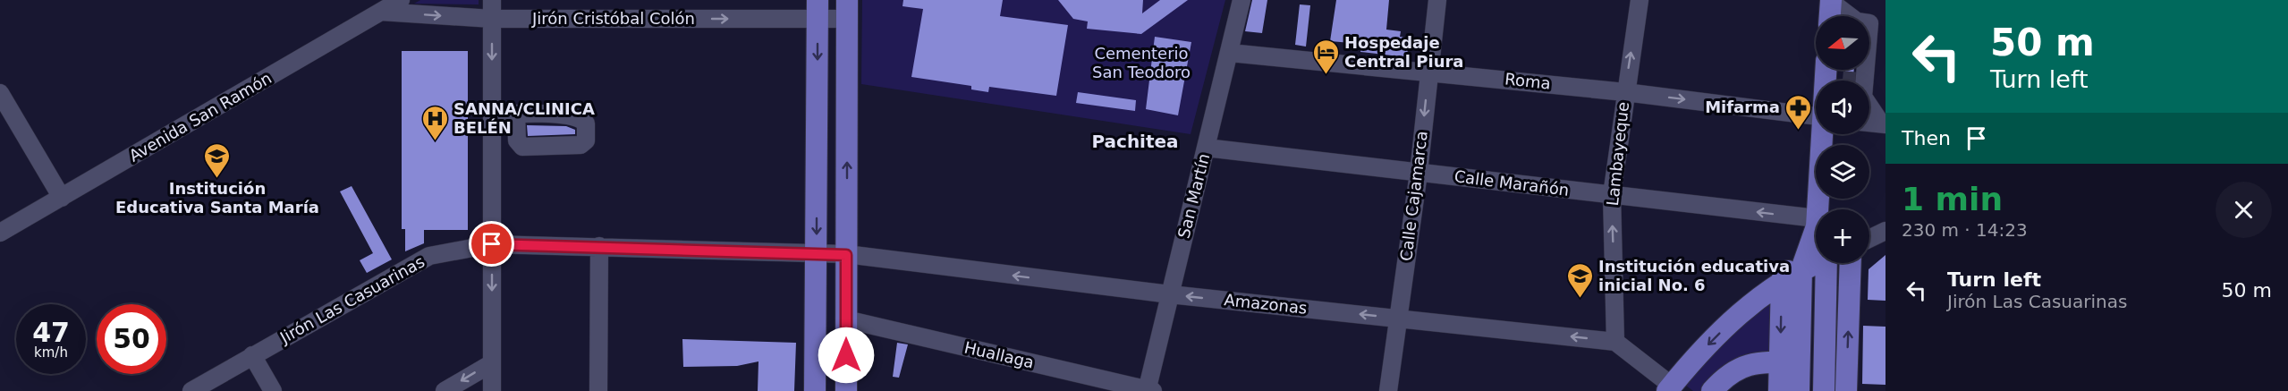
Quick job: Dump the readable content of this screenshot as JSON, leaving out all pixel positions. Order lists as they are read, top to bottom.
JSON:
{
  "streets": {
    "street": [
      "Jirón Cristóbal Colón",
      "Roma",
      "Avenida San Ramón",
      "Lambayeque",
      "Calle Marañón",
      "San Martín",
      "Calle Cajamarca",
      "Jirón Las Casuarinas",
      "Amazonas",
      "Huallaga"
    ]
  },
  "crossings": [
    ["Jirón Cristóbal Colón", "Avenida San Ramón"],
    ["Roma", "Lambayeque"],
    ["Roma", "San Martín"],
    ["Roma", "Calle Cajamarca"],
    ["Lambayeque", "Calle Marañón"],
    ["Lambayeque", "Amazonas"],
    ["Calle Marañón", "San Martín"],
    ["Calle Marañón", "Calle Cajamarca"],
    ["San Martín", "Amazonas"],
    ["San Martín", "Huallaga"],
    ["Calle Cajamarca", "Amazonas"],
    ["Jirón Las Casuarinas", "Amazonas"]
  ],
  "one_way": ["Jirón Cristóbal Colón", "Lambayeque", "Amazonas"],
  "districts": ["Pachitea"],
  "parks": ["Cementerio San Teodoro"],
  "places": {
    "hotel": ["Hospedaje Central Piura"],
    "pharmacy": ["Mifarma"],
    "hospital": ["SANNA/CLINICA BELÉN"],
    "school or university": ["Institución Educativa Santa María", "Institución educativa inicial No. 6"]
  },
  "north": "left",
  "page": {
    "turn": ["50 m", "Turn left"],
    "map_buttons": "+",
    "then": "Then",
    "heading": ["1 min", "230 m · 14:23"],
    "list": [
      {
        "name": "Turn left",
        "note": "Jirón Las Casuarinas",
        "value": "50 m"
      }
    ],
    "speed": "47 km/h",
    "limit": "50"
  }
}
